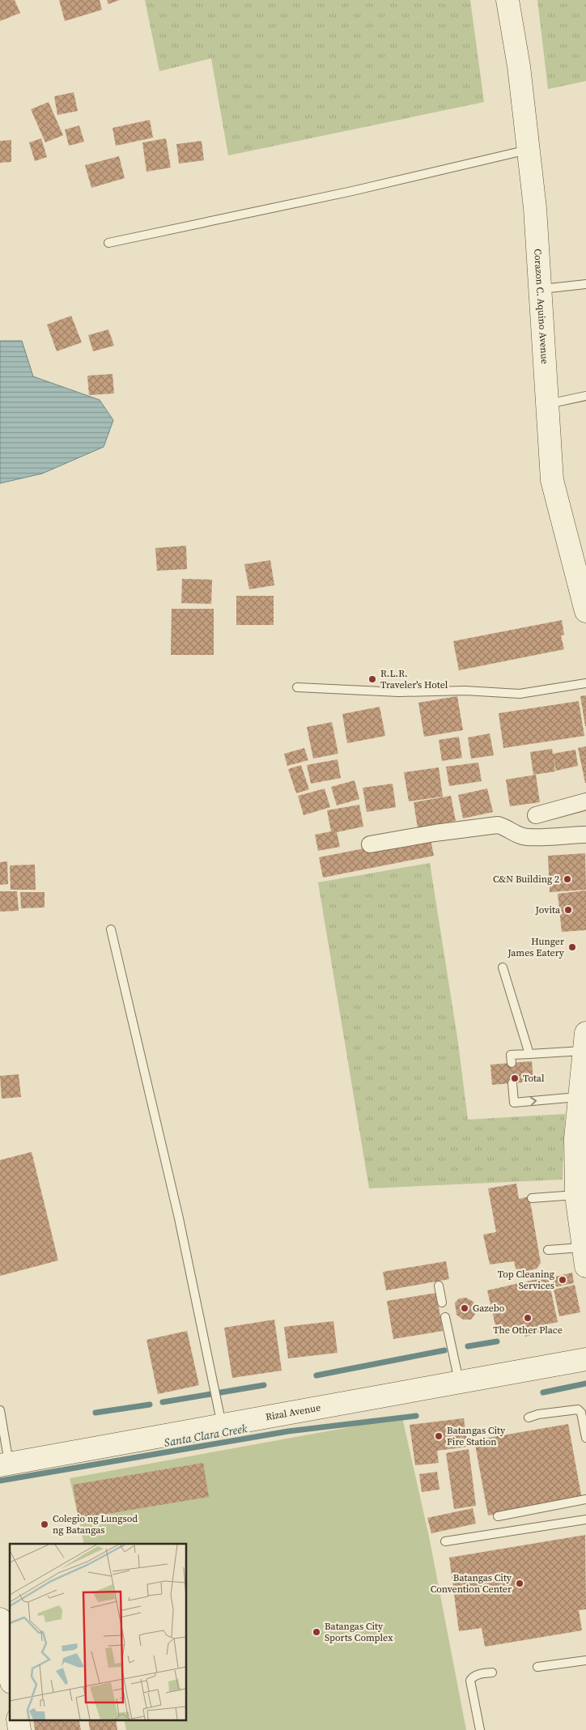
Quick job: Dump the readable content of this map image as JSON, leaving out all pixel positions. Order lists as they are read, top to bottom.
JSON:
{
  "streets": {
    "main road": ["Corazon C. Aquino Avenue", "Rizal Avenue"]
  },
  "water": ["Santa Clara Creek"],
  "places": [
    "R.L.R. Traveler's Hotel",
    "C&N Building 2",
    "Jovita",
    "Hunger James Eatery",
    "Total",
    "Top Cleaning Services",
    "Gazebo",
    "The Other Place",
    "Batangas City Fire Station",
    "Colegio ng Lungsod ng Batangas",
    "Batangas City Convention Center",
    "Batangas City Sports Complex"
  ]
}
